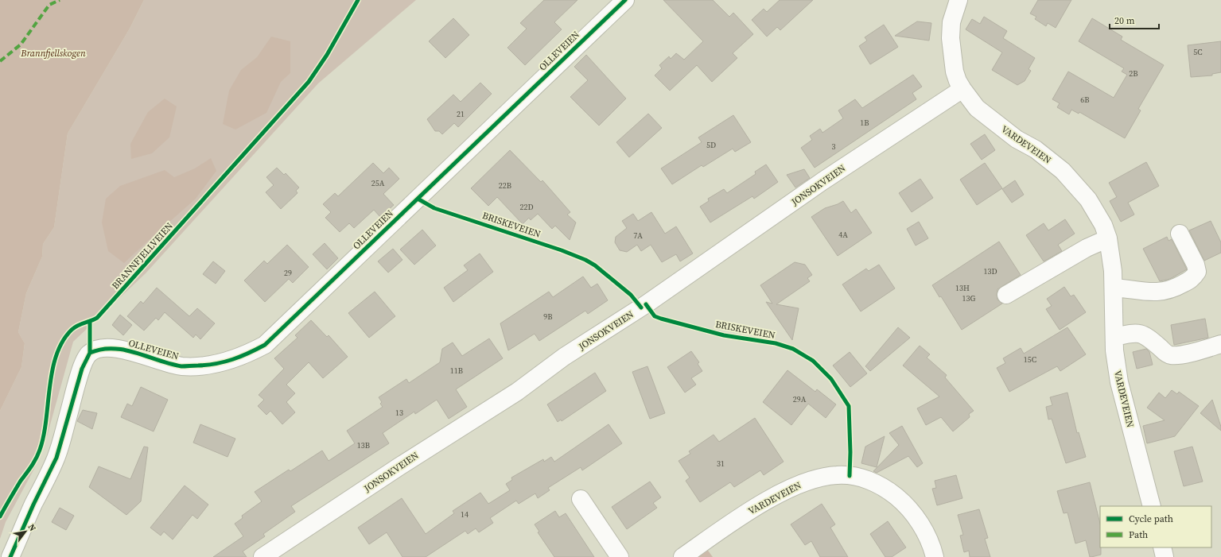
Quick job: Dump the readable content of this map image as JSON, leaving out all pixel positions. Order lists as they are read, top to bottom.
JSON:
{
  "streets": {
    "street": ["OLLEVEIEN", "VARDEVEIEN", "JONSOKVEIEN"],
    "cycle path": ["BRISKEVEIEN", "BRANNFJELLVEIEN"]
  },
  "crossings": [
    ["VARDEVEIEN", "JONSOKVEIEN"]
  ],
  "parks": ["Brannfjellskogen"],
  "house_numbers": [
    "5C",
    "2B",
    "6B",
    "21",
    "1B",
    "5D",
    "3",
    "25A",
    "22B",
    "22D",
    "4A",
    "7A",
    "13D",
    "29",
    "13H",
    "13G",
    "9B",
    "15C",
    "11B",
    "29A",
    "13",
    "13B",
    "31",
    "14"
  ],
  "legend": ["Cycle path", "Path"],
  "scale_bar": "20 m",
  "north": "top right"
}
